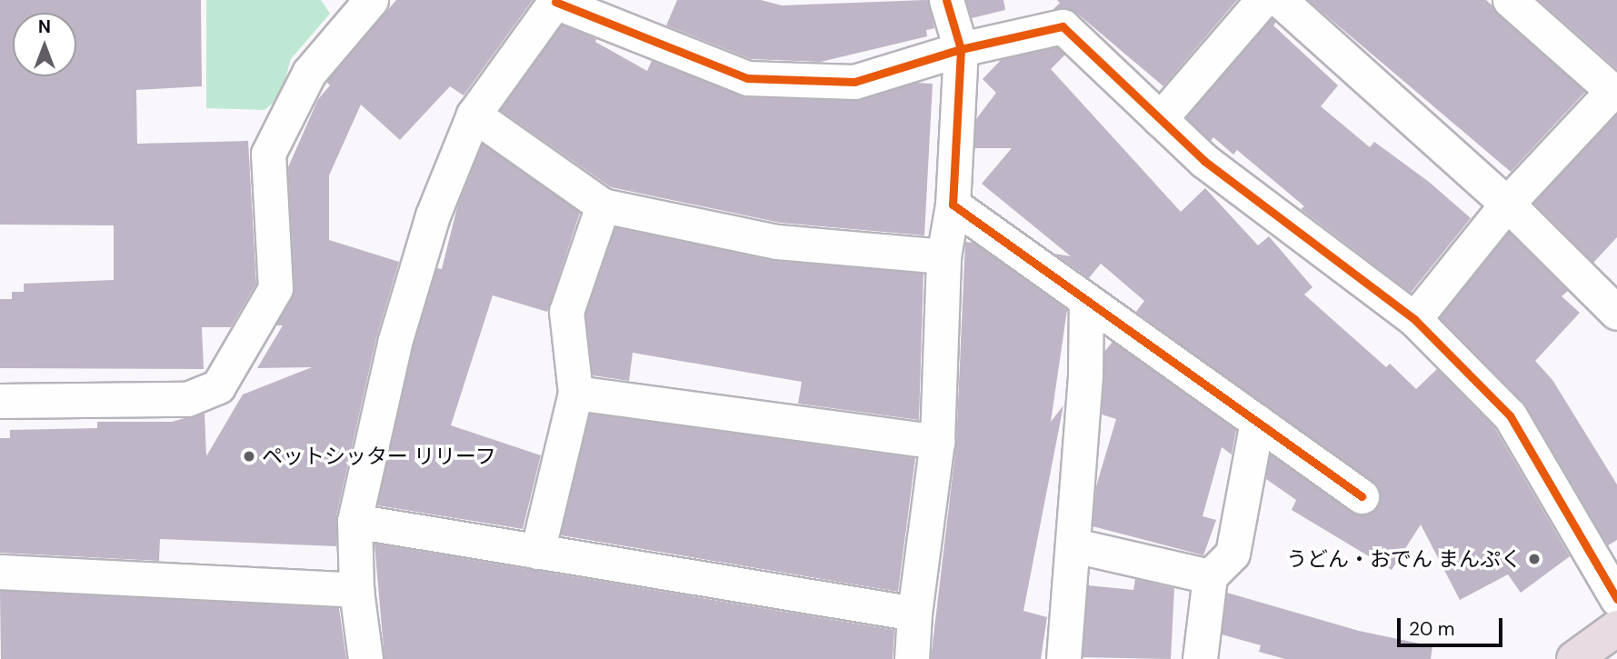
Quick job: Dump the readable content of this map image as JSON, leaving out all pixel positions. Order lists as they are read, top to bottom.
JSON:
{
  "places": ["ペットシッター リリーフ", "うどん・おでん まんぷく"],
  "scale_bar": "20 m",
  "north": "top"
}
